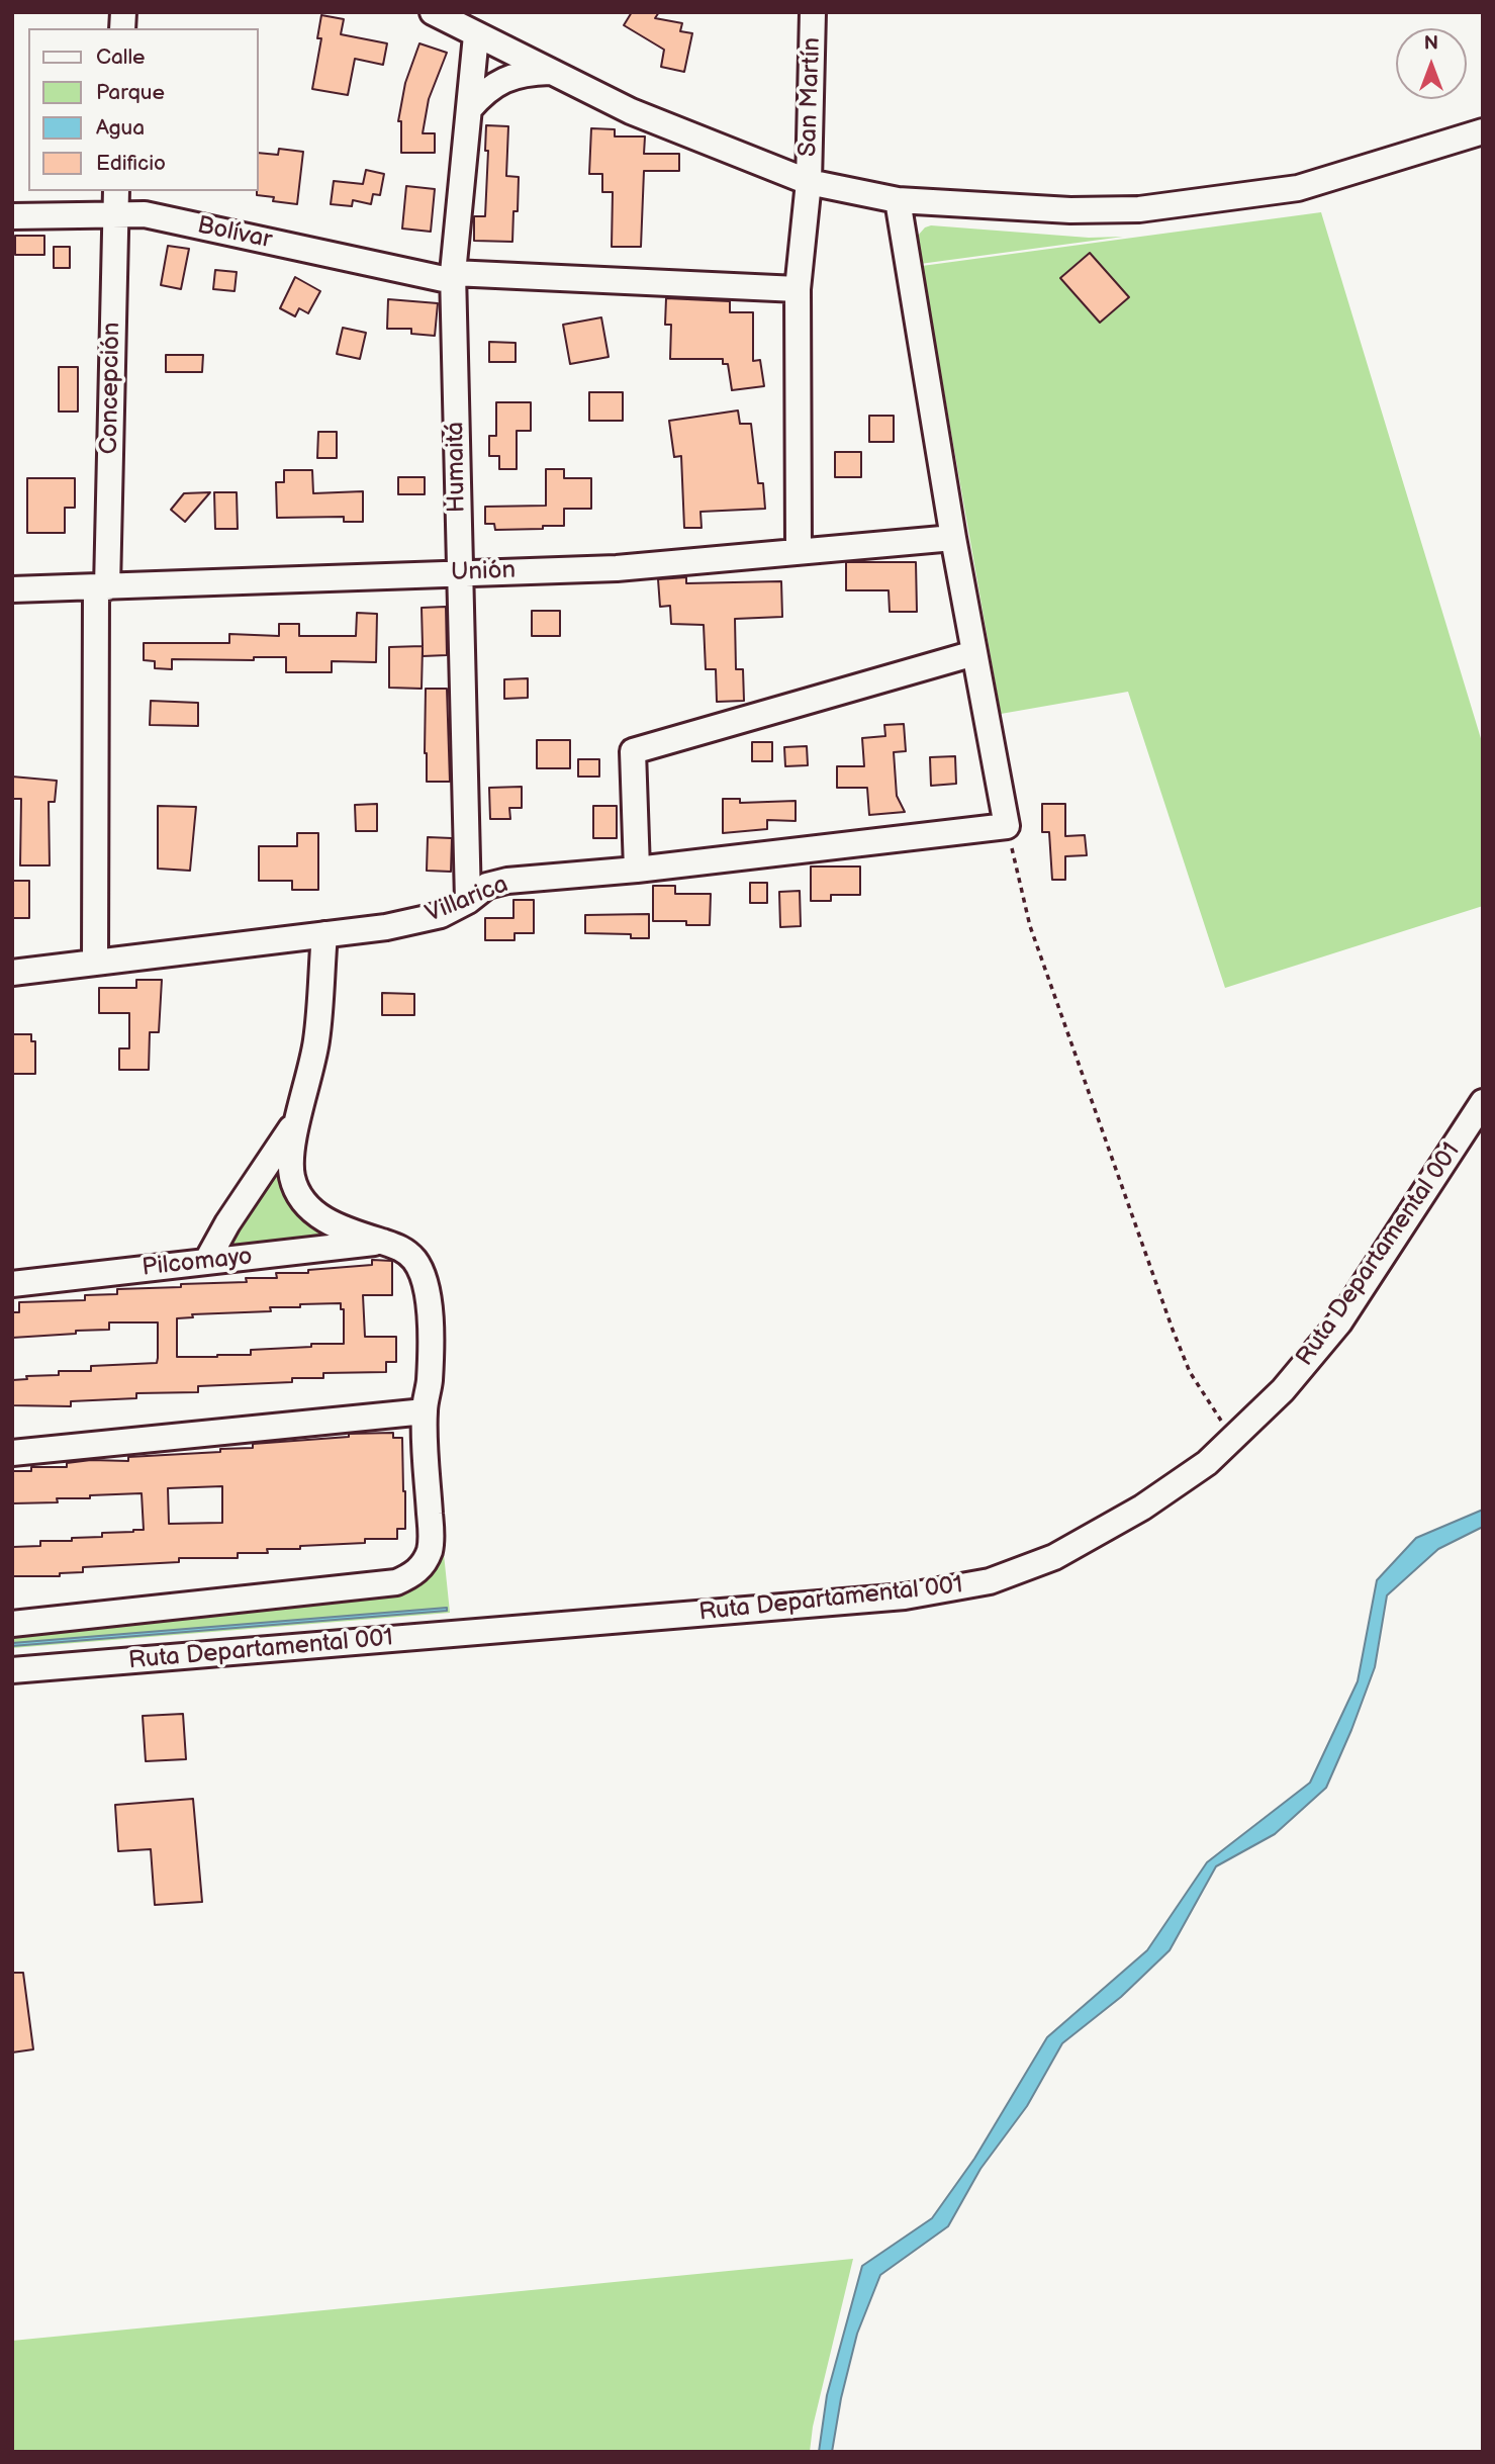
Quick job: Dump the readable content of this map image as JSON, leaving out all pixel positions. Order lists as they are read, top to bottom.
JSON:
{
  "streets": {
    "street": [
      "San Martín",
      "Bolívar",
      "Concepción",
      "Humaitá",
      "Unión",
      "Villarica",
      "Ruta Departamental 001",
      "Pilcomayo"
    ]
  },
  "crossings": [
    ["San Martín", "Bolívar"],
    ["San Martín", "Unión"],
    ["Bolívar", "Concepción"],
    ["Bolívar", "Humaitá"],
    ["Concepción", "Unión"],
    ["Concepción", "Villarica"],
    ["Humaitá", "Unión"],
    ["Humaitá", "Villarica"]
  ],
  "legend": [
    "Calle",
    "Parque",
    "Agua",
    "Edificio"
  ],
  "north": "top"
}
